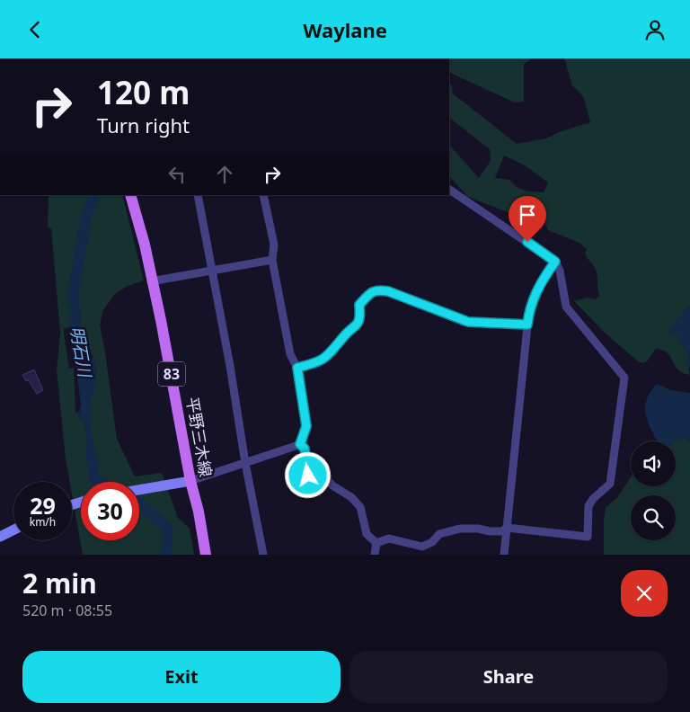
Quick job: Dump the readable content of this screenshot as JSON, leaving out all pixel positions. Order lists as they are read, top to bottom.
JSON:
{
  "streets": {
    "main road": ["83", "平野三木線"]
  },
  "water": ["明石川"],
  "page": {
    "header": "Waylane",
    "turn": ["120 m", "Turn right"],
    "speed": "29 km/h",
    "limit": "30",
    "heading": ["2 min", "520 m · 08:55"],
    "buttons": ["Exit", "Share"]
  }
}
